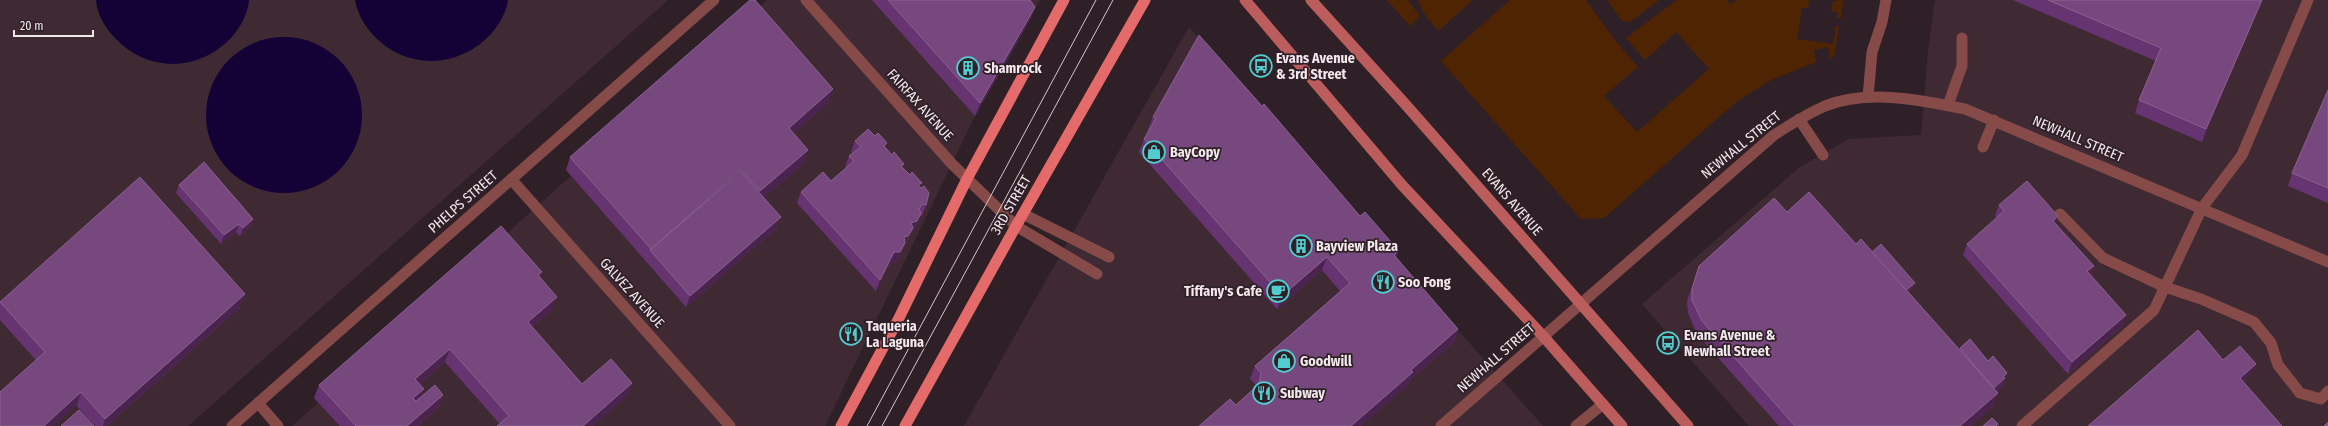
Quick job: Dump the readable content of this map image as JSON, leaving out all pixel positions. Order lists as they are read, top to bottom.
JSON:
{
  "streets": {
    "main road": ["EVANS AVENUE", "3RD STREET"],
    "street": [
      "FAIRFAX AVENUE",
      "NEWHALL STREET",
      "PHELPS STREET",
      "GALVEZ AVENUE"
    ]
  },
  "crossings": [
    ["FAIRFAX AVENUE", "3RD STREET"],
    ["NEWHALL STREET", "EVANS AVENUE"],
    ["PHELPS STREET", "GALVEZ AVENUE"]
  ],
  "places": {
    "bus stop": ["Evans Avenue & 3rd Street", "Evans Avenue & Newhall Street"],
    "building": ["Shamrock", "Bayview Plaza"],
    "shop": ["BayCopy", "Goodwill"],
    "restaurant": ["Soo Fong", "Taqueria La Laguna", "Subway"],
    "cafe": ["Tiffany's Cafe"]
  },
  "scale_bar": "20 m"
}
